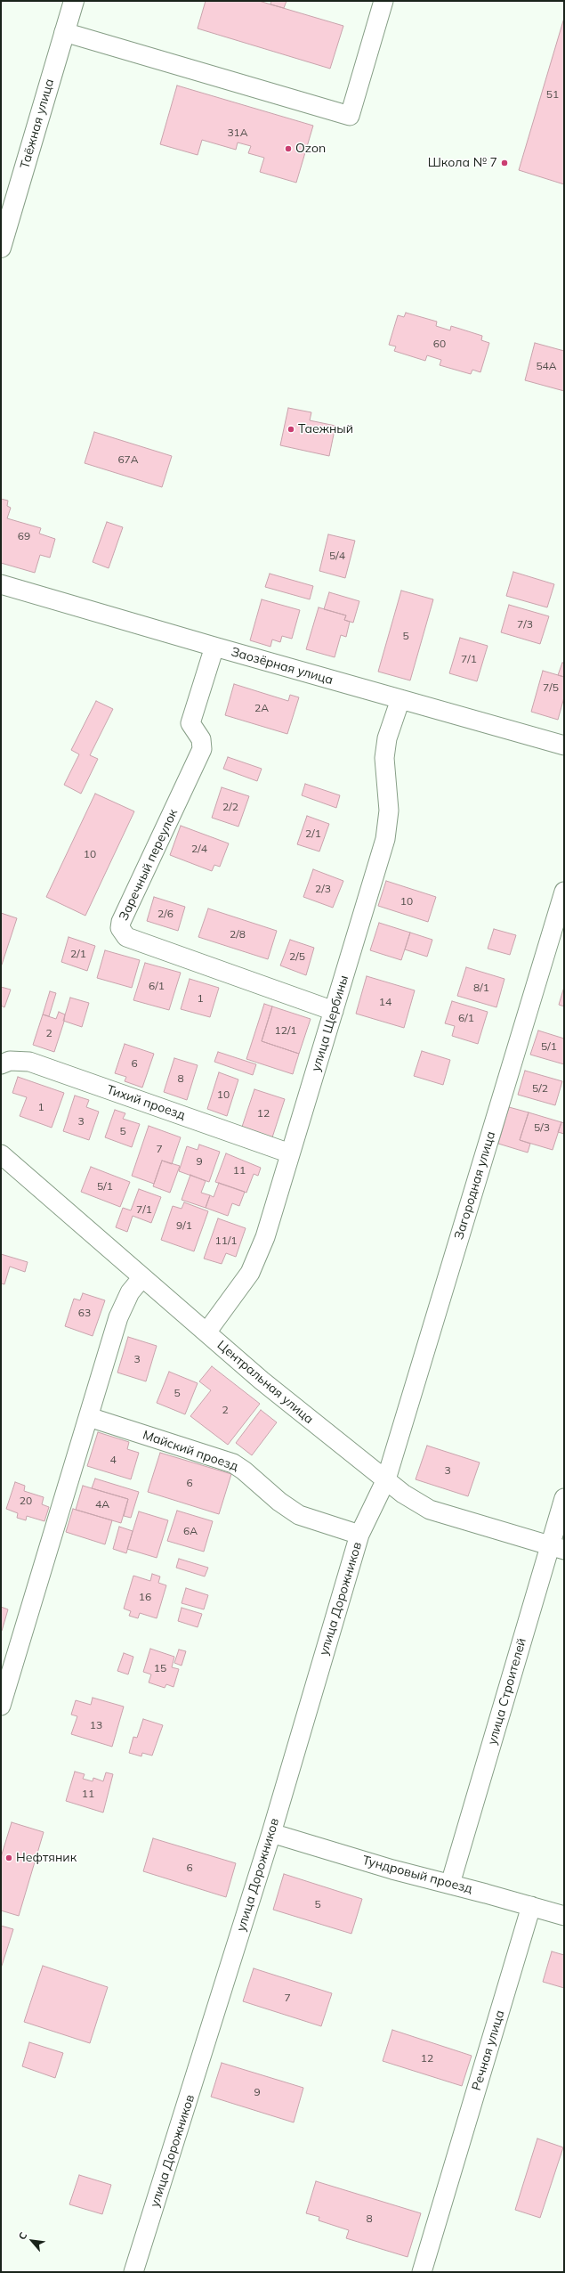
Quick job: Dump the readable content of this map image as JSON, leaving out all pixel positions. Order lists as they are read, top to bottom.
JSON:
{
  "streets": {
    "street": [
      "Таёжная улица",
      "Заозёрная улица",
      "Заречный переулок",
      "улица Щербины",
      "Тихий проезд",
      "Загородная улица",
      "Центральная улица",
      "Майский проезд",
      "улица Дорожников",
      "улица Строителей",
      "Тундровый проезд",
      "Речная улица"
    ]
  },
  "crossings": [
    ["Заозёрная улица", "Заречный переулок"],
    ["Заозёрная улица", "улица Щербины"],
    ["Заречный переулок", "улица Щербины"],
    ["улица Щербины", "Тихий проезд"],
    ["улица Щербины", "Центральная улица"],
    ["Загородная улица", "Центральная улица"],
    ["Загородная улица", "улица Дорожников"],
    ["Центральная улица", "улица Дорожников"],
    ["Центральная улица", "улица Строителей"],
    ["Майский проезд", "улица Дорожников"],
    ["улица Дорожников", "Тундровый проезд"],
    ["улица Строителей", "Тундровый проезд"],
    ["Тундровый проезд", "Речная улица"]
  ],
  "places": [
    "Ozon",
    "Школа № 7",
    "Таежный",
    "Нефтяник"
  ],
  "house_numbers": [
    "51",
    "31А",
    "60",
    "54А",
    "67А",
    "69",
    "5/4",
    "7/3",
    "5",
    "7/1",
    "7/5",
    "2А",
    "2/2",
    "2/1",
    "2/4",
    "10",
    "2/3",
    "10",
    "2/6",
    "2/8",
    "2/1",
    "2/5",
    "6/1",
    "8/1",
    "1",
    "14",
    "6/1",
    "12/1",
    "2",
    "5/1",
    "6",
    "8",
    "5/2",
    "10",
    "1",
    "12",
    "3",
    "5/3",
    "5",
    "7",
    "9",
    "11",
    "5/1",
    "7/1",
    "9/1",
    "11/1",
    "63",
    "3",
    "5",
    "2",
    "4",
    "3",
    "6",
    "20",
    "4А",
    "6А",
    "16",
    "15",
    "13",
    "11",
    "6",
    "5",
    "7",
    "12",
    "9",
    "8"
  ],
  "north": "top left"
}
